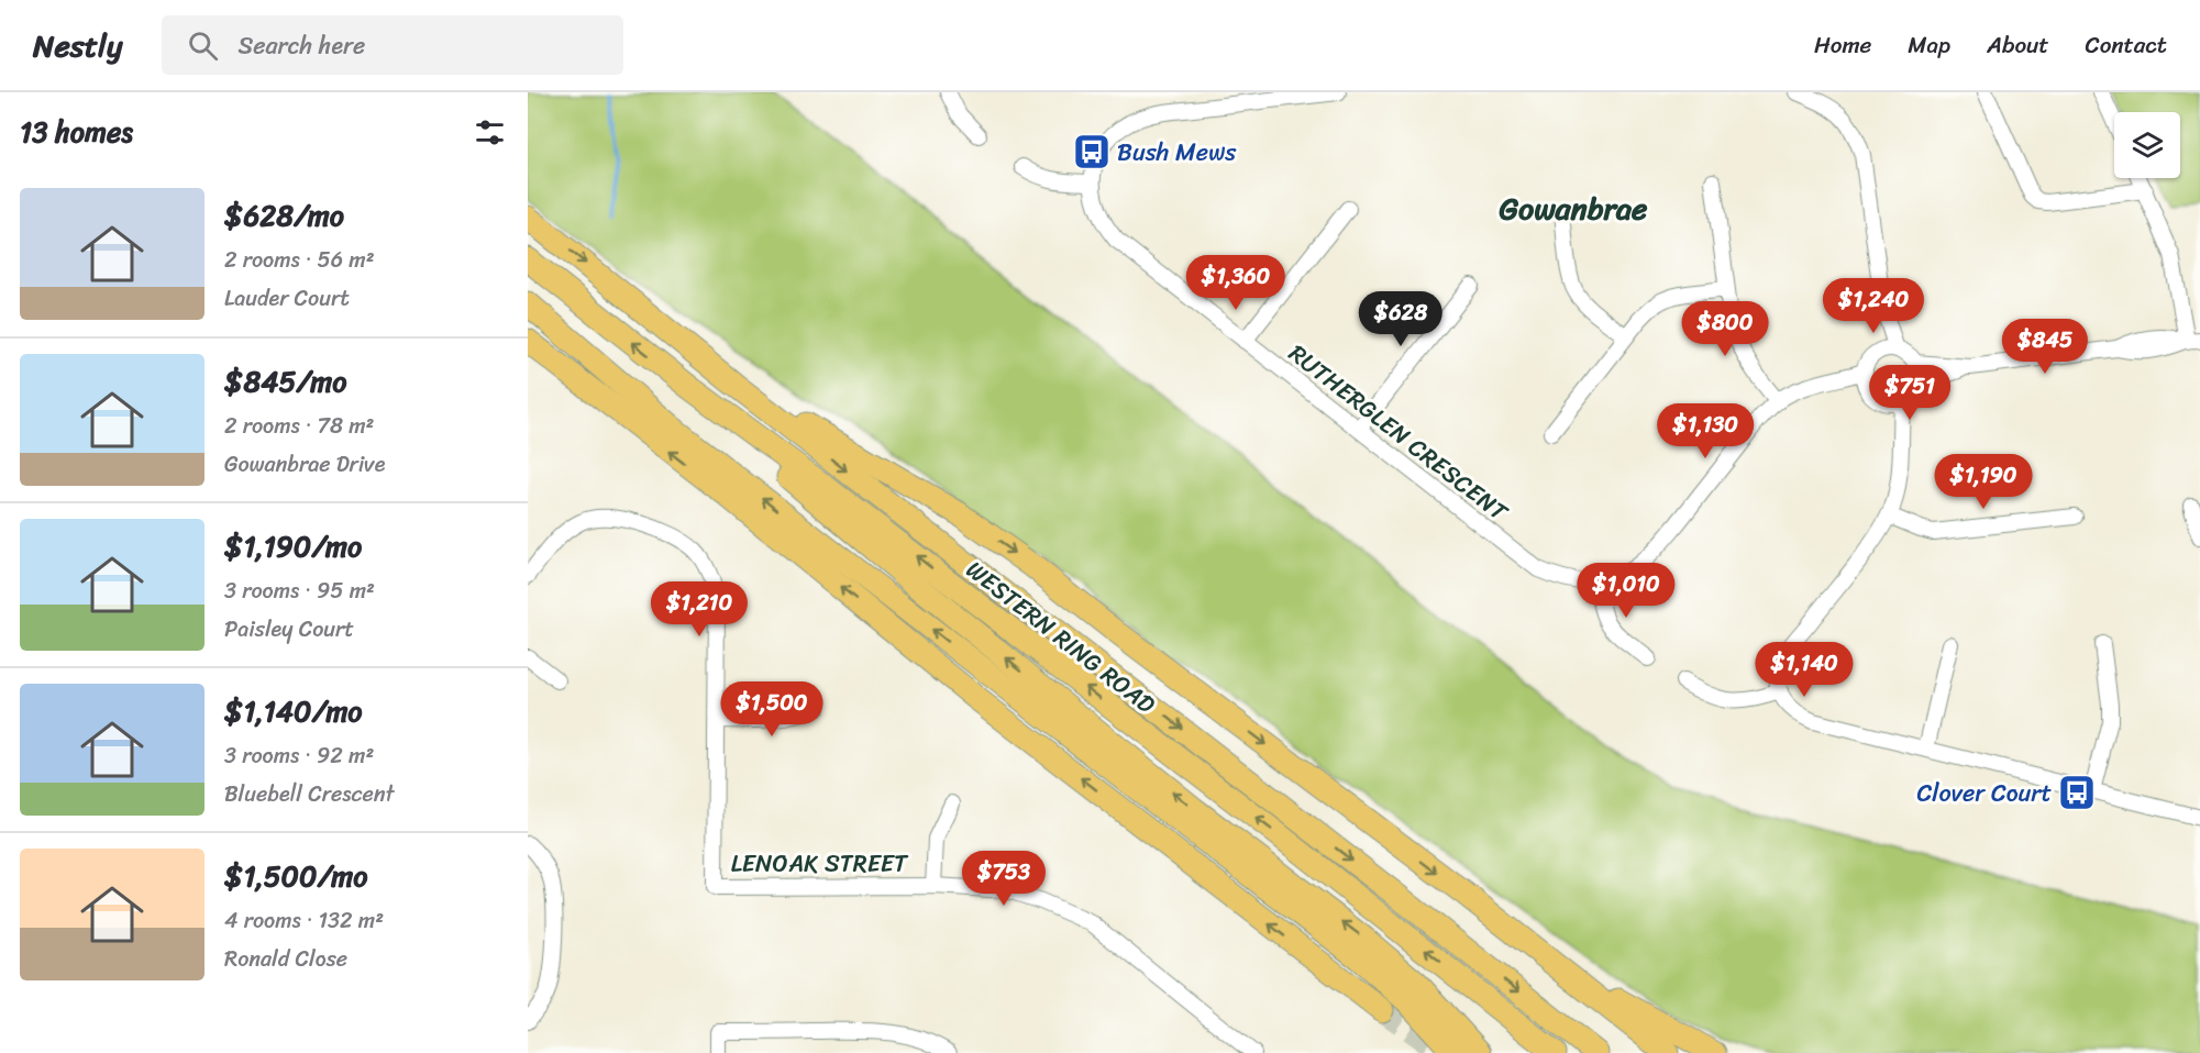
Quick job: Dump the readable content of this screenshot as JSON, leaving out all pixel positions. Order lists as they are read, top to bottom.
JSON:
{
  "streets": {
    "highway": ["WESTERN RING ROAD"],
    "street": ["RUTHERGLEN CRESCENT", "LENOAK STREET"]
  },
  "districts": ["Gowanbrae"],
  "places": {
    "bus stop": ["Bush Mews", "Clover Court"]
  },
  "page": {
    "header": "Nestly",
    "search": "Search here",
    "nav": [
      "Home",
      "Map",
      "About",
      "Contact"
    ],
    "heading": "13 homes",
    "list": [
      {
        "name": "$628/mo",
        "note": "2 rooms · 56 m² · Lauder Court"
      },
      {
        "name": "$845/mo",
        "note": "2 rooms · 78 m² · Gowanbrae Drive"
      },
      {
        "name": "$1,190/mo",
        "note": "3 rooms · 95 m² · Paisley Court"
      },
      {
        "name": "$1,140/mo",
        "note": "3 rooms · 92 m² · Bluebell Crescent"
      },
      {
        "name": "$1,500/mo",
        "note": "4 rooms · 132 m² · Ronald Close"
      }
    ],
    "price": [
      "$1,360",
      "$1,240",
      "$628",
      "$800",
      "$845",
      "$751",
      "$1,130",
      "$1,190",
      "$1,010",
      "$1,210",
      "$1,140",
      "$1,500",
      "$753"
    ]
  }
}
